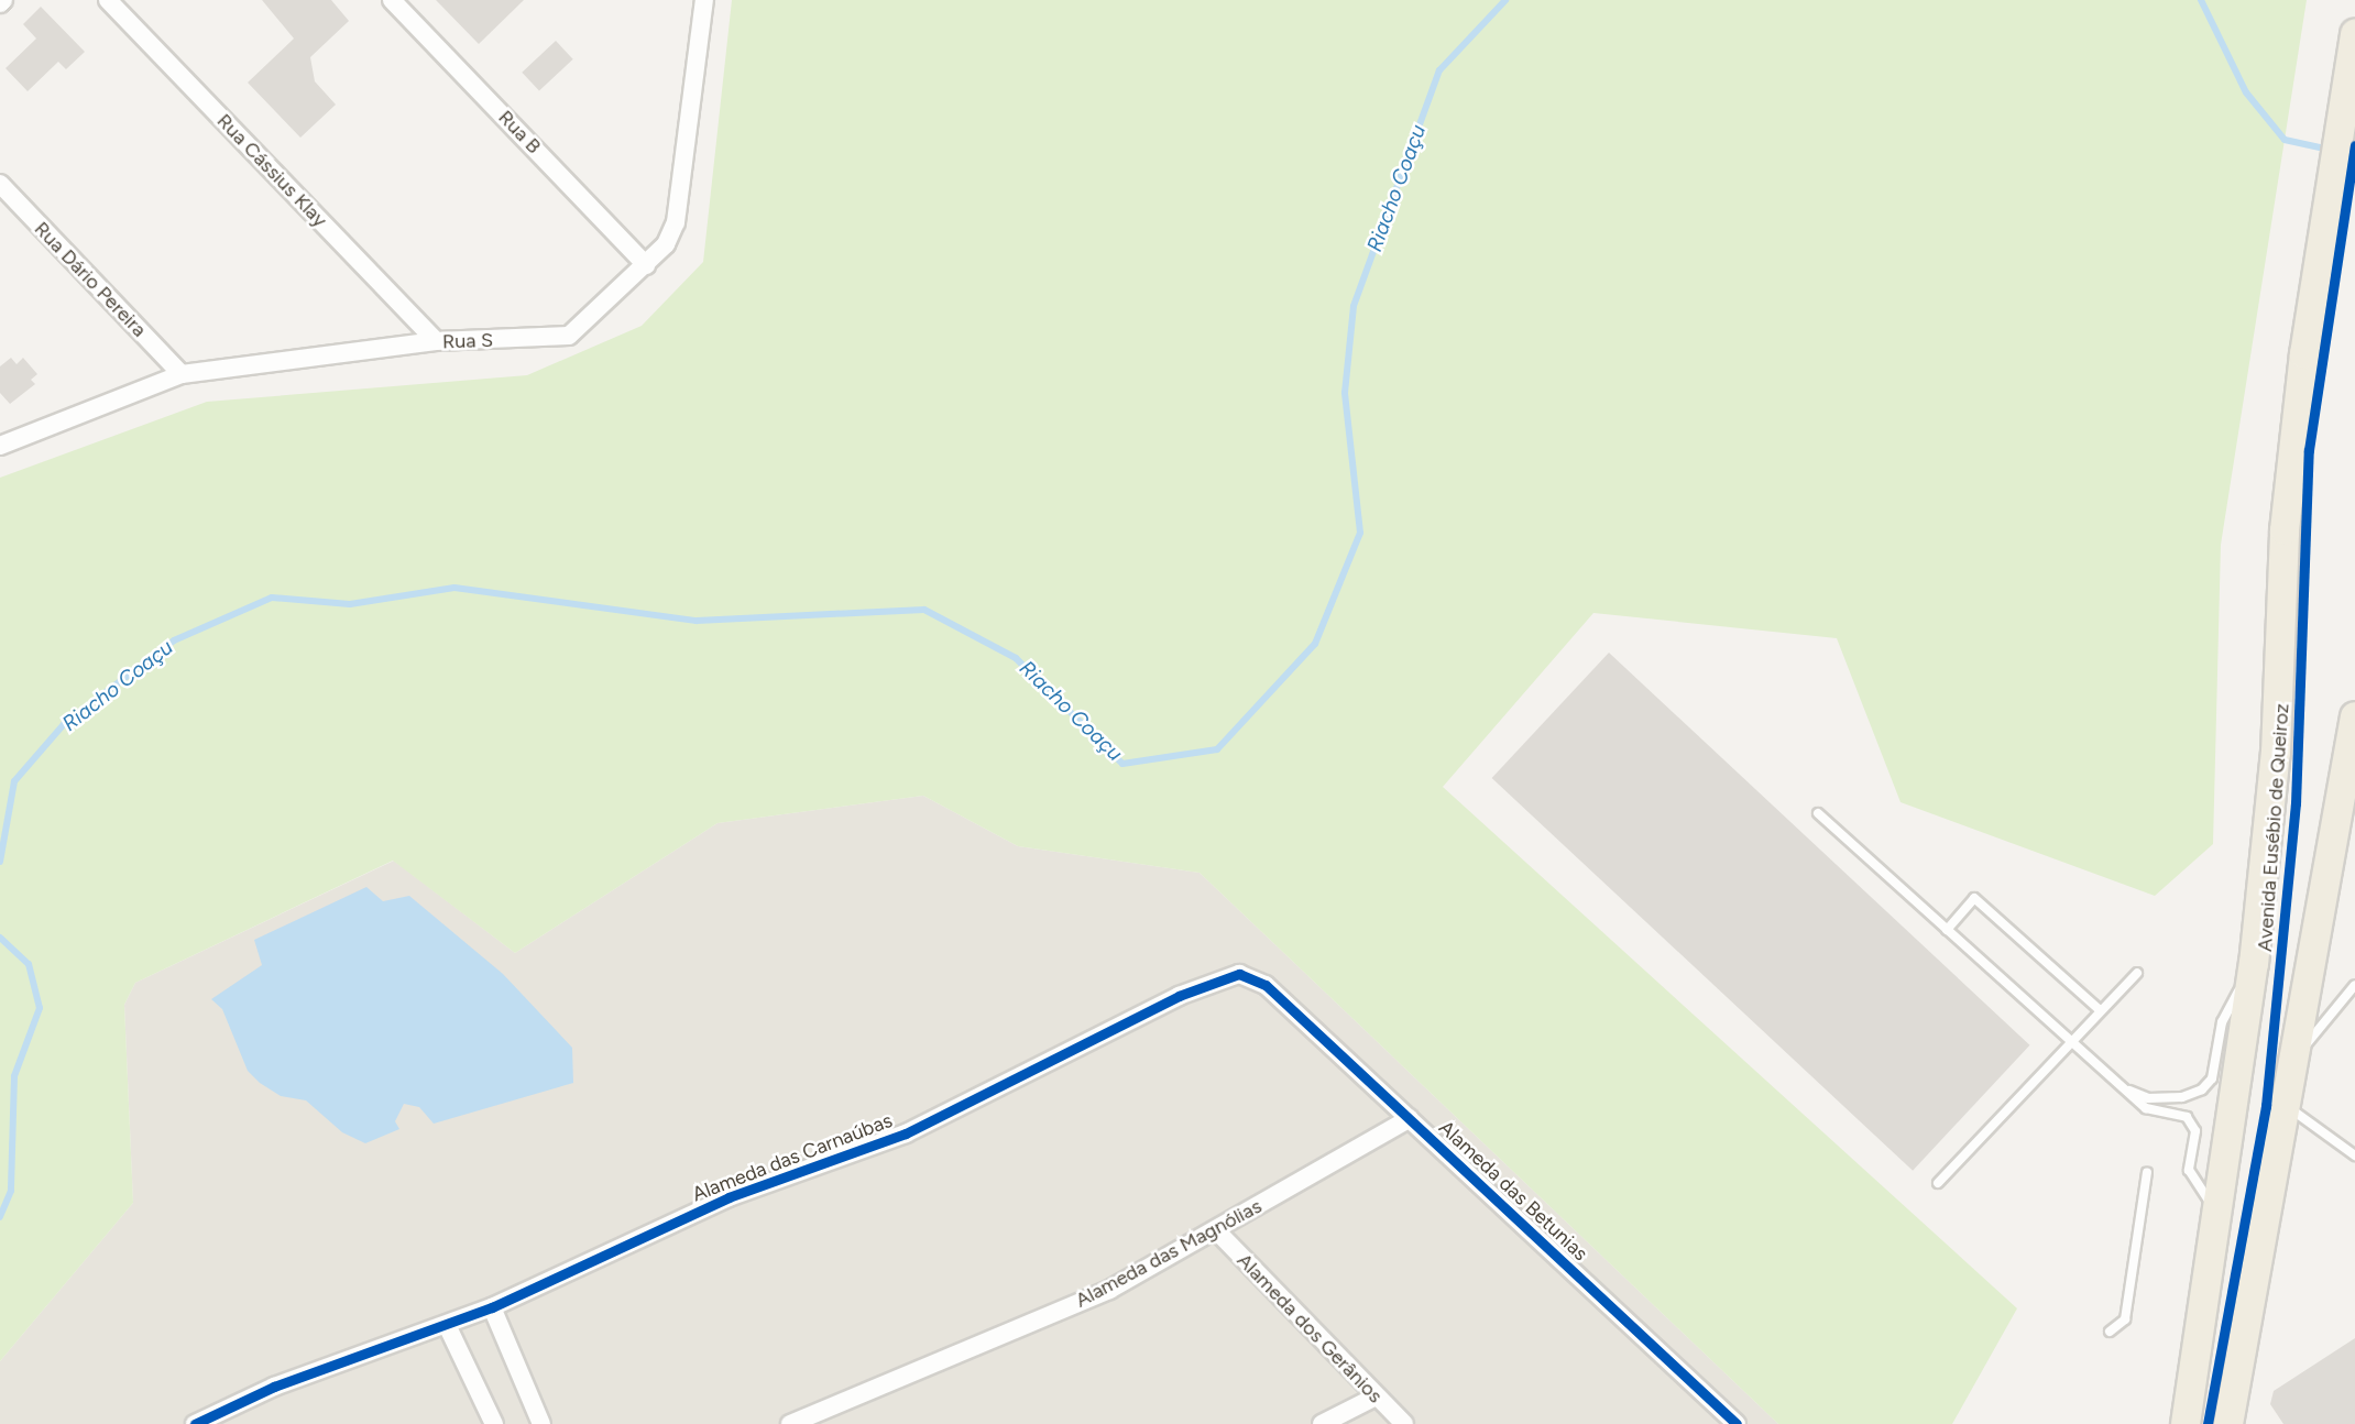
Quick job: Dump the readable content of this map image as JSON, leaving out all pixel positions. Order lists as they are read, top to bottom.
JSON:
{
  "streets": {
    "highway": ["Avenida Eusébio de Queiroz"],
    "street": [
      "Rua B",
      "Rua Cássius Klay",
      "Rua Dário Pereira",
      "Rua S",
      "Alameda das Carnaúbas",
      "Alameda das Betunias",
      "Alameda das Magnólias",
      "Alameda dos Gerânios"
    ]
  },
  "crossings": [
    ["Rua B", "Rua S"],
    ["Rua Cássius Klay", "Rua S"],
    ["Rua Dário Pereira", "Rua S"],
    ["Alameda das Carnaúbas", "Alameda das Betunias"],
    ["Alameda das Betunias", "Alameda das Magnólias"],
    ["Alameda das Magnólias", "Alameda dos Gerânios"]
  ],
  "water": ["Riacho Coaçu"]
}
